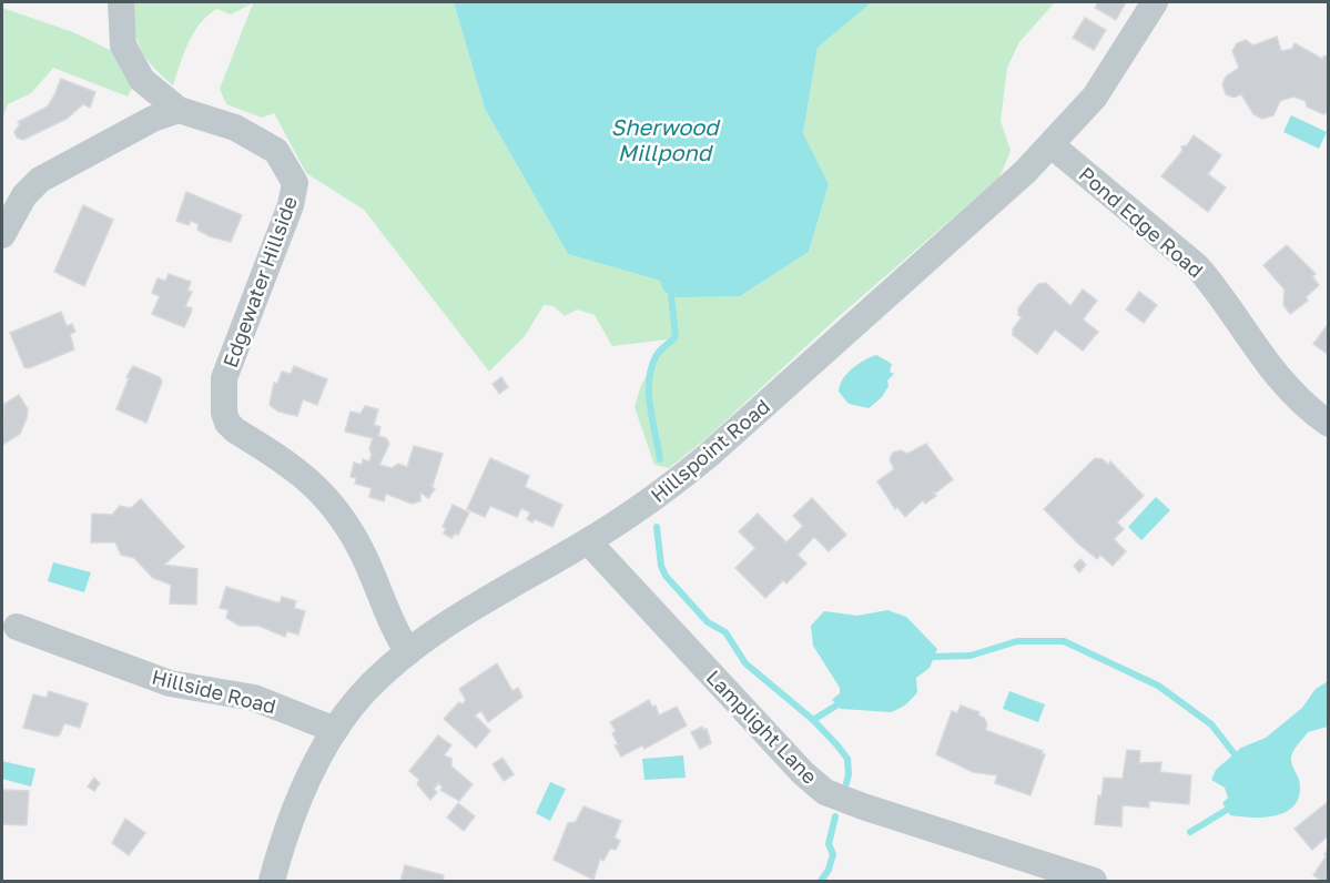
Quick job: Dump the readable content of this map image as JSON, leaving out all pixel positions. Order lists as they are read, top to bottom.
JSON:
{
  "streets": {
    "street": [
      "Pond Edge Road",
      "Edgewater Hillside",
      "Hillspoint Road",
      "Hillside Road",
      "Lamplight Lane"
    ]
  },
  "crossings": [
    ["Pond Edge Road", "Hillspoint Road"],
    ["Edgewater Hillside", "Hillspoint Road"],
    ["Hillspoint Road", "Hillside Road"],
    ["Hillspoint Road", "Lamplight Lane"]
  ],
  "water": ["Sherwood Millpond"]
}
